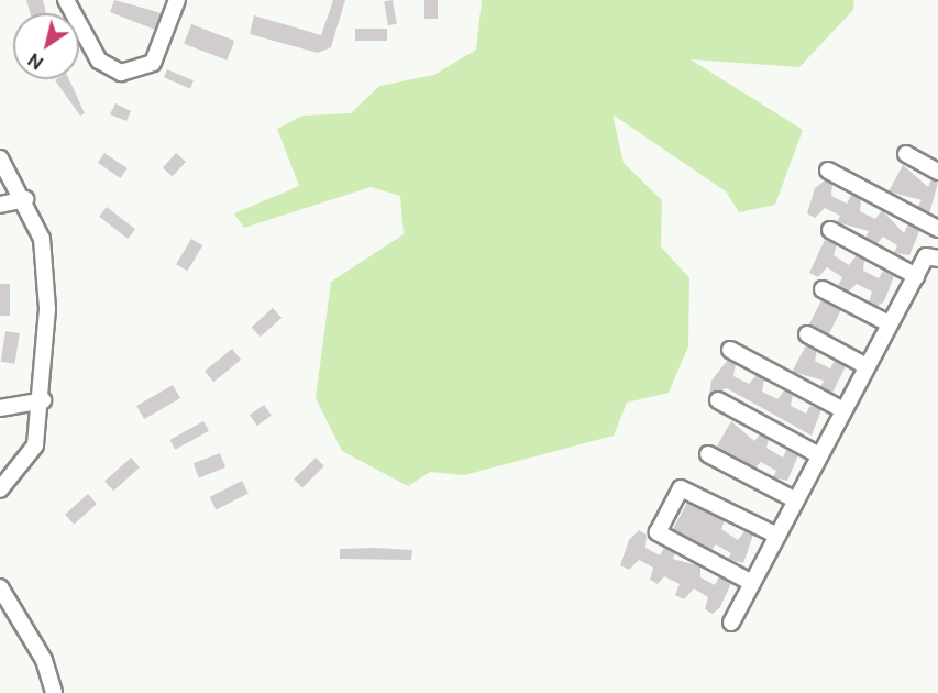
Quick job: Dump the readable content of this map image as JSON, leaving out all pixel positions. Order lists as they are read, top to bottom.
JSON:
{
  "north": "bottom left"
}
